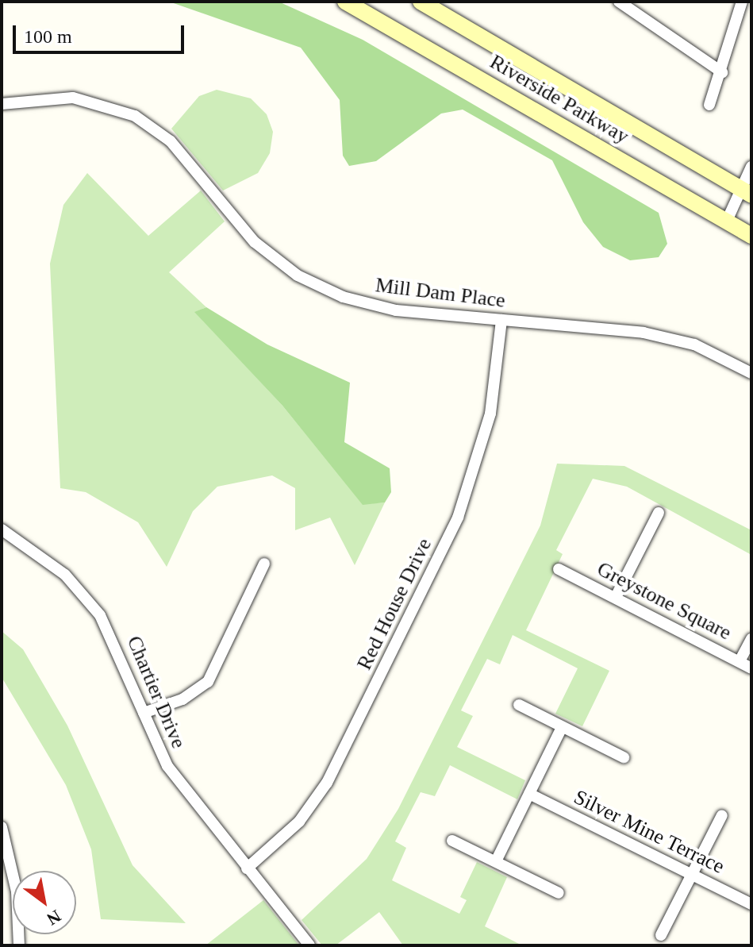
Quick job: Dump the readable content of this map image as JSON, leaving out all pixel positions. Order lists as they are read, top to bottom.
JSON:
{
  "streets": {
    "main road": ["Riverside Parkway"],
    "street": [
      "Mill Dam Place",
      "Greystone Square",
      "Red House Drive",
      "Chartier Drive",
      "Silver Mine Terrace"
    ]
  },
  "crossings": [
    ["Mill Dam Place", "Red House Drive"],
    ["Red House Drive", "Chartier Drive"]
  ],
  "scale_bar": "100 m",
  "north": "bottom right"
}
